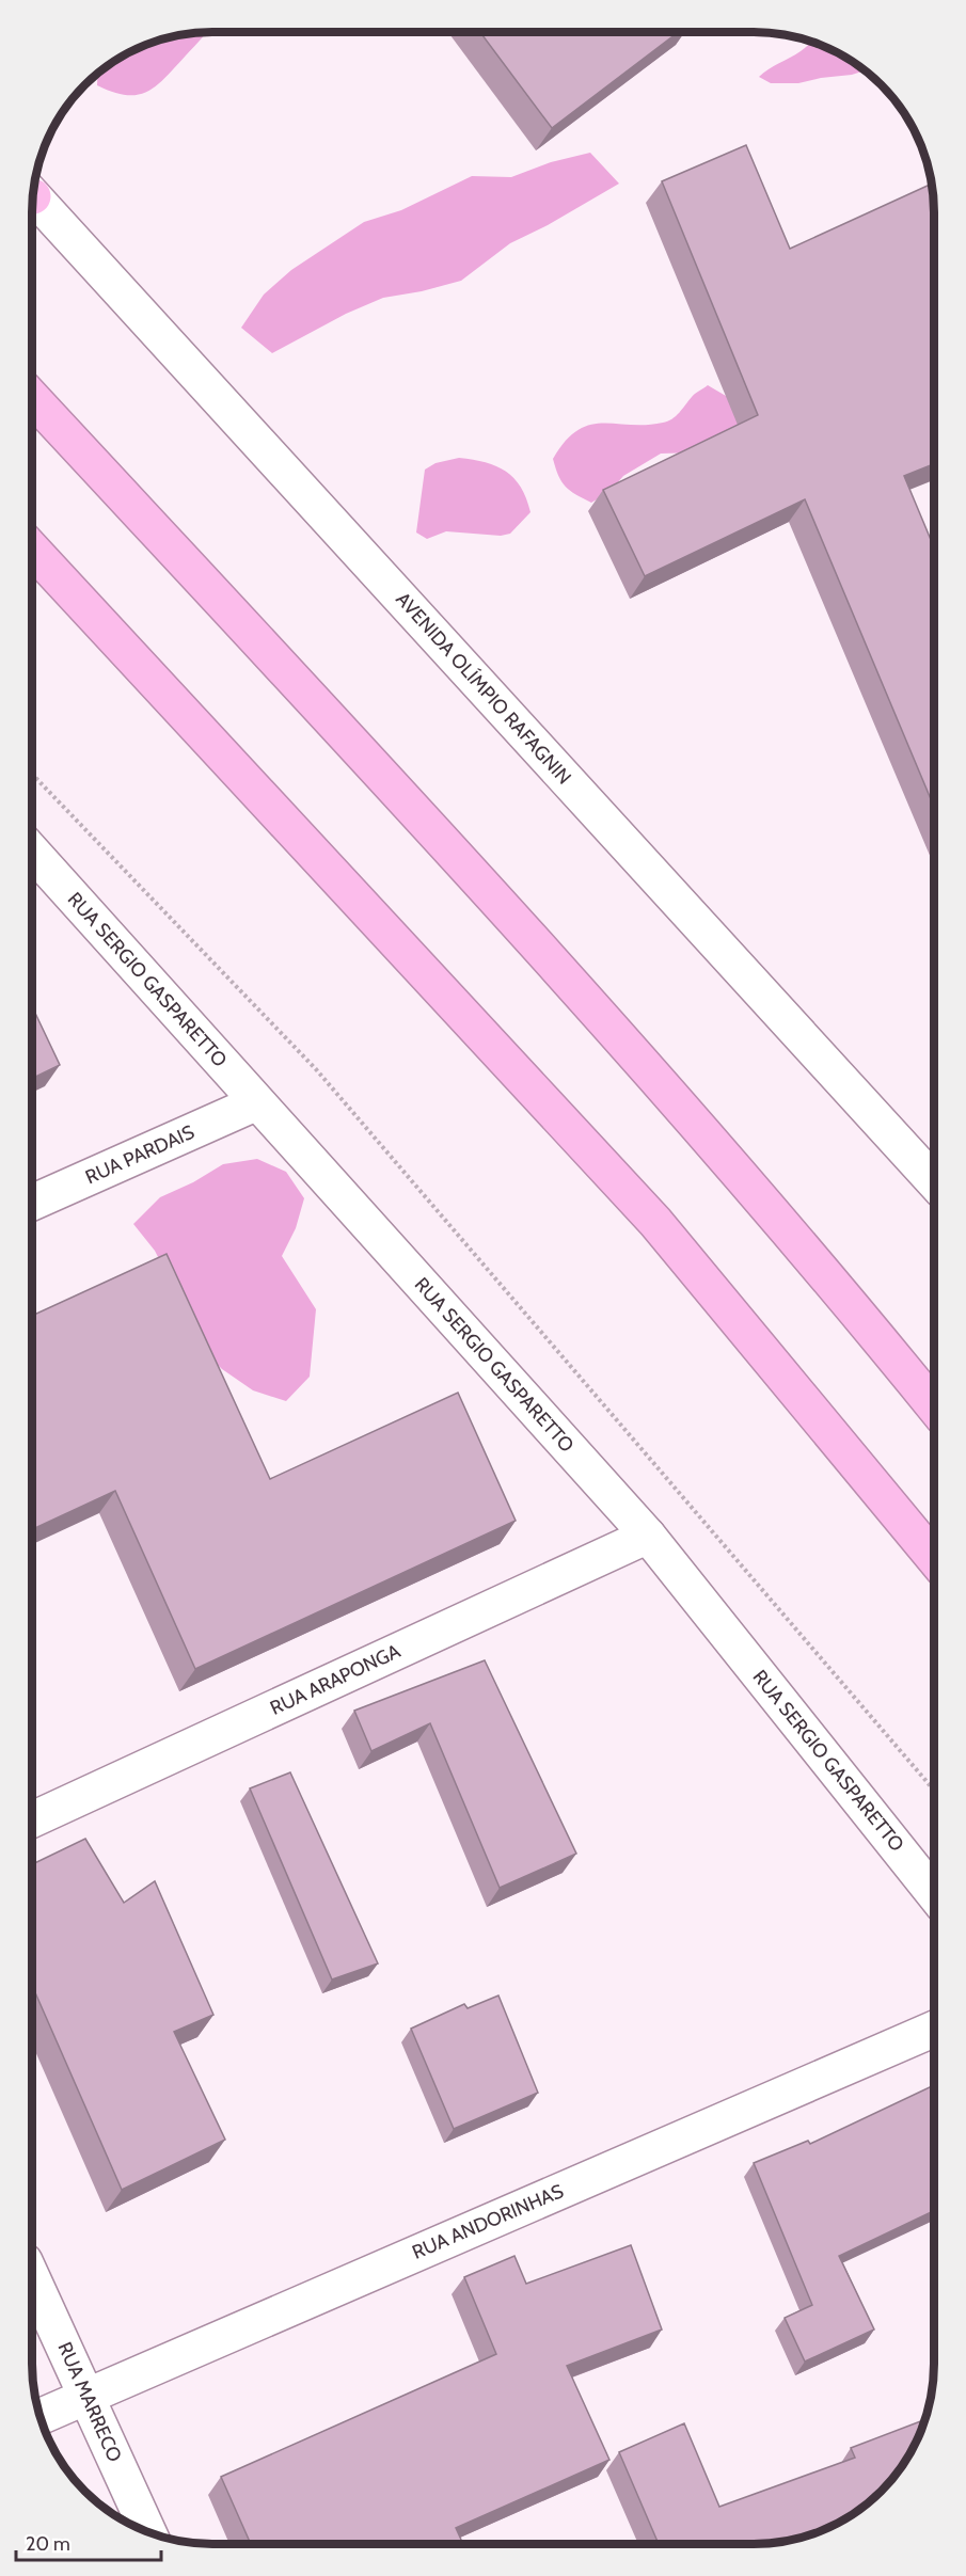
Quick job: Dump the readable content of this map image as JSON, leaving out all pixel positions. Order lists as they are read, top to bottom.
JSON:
{
  "streets": {
    "street": [
      "AVENIDA OLÍMPIO RAFAGNIN",
      "RUA SERGIO GASPARETTO",
      "RUA PARDAIS",
      "RUA ARAPONGA",
      "RUA ANDORINHAS",
      "RUA MARRECO"
    ]
  },
  "crossings": [
    ["RUA SERGIO GASPARETTO", "RUA PARDAIS"],
    ["RUA SERGIO GASPARETTO", "RUA ARAPONGA"],
    ["RUA ANDORINHAS", "RUA MARRECO"]
  ],
  "scale_bar": "20 m"
}
